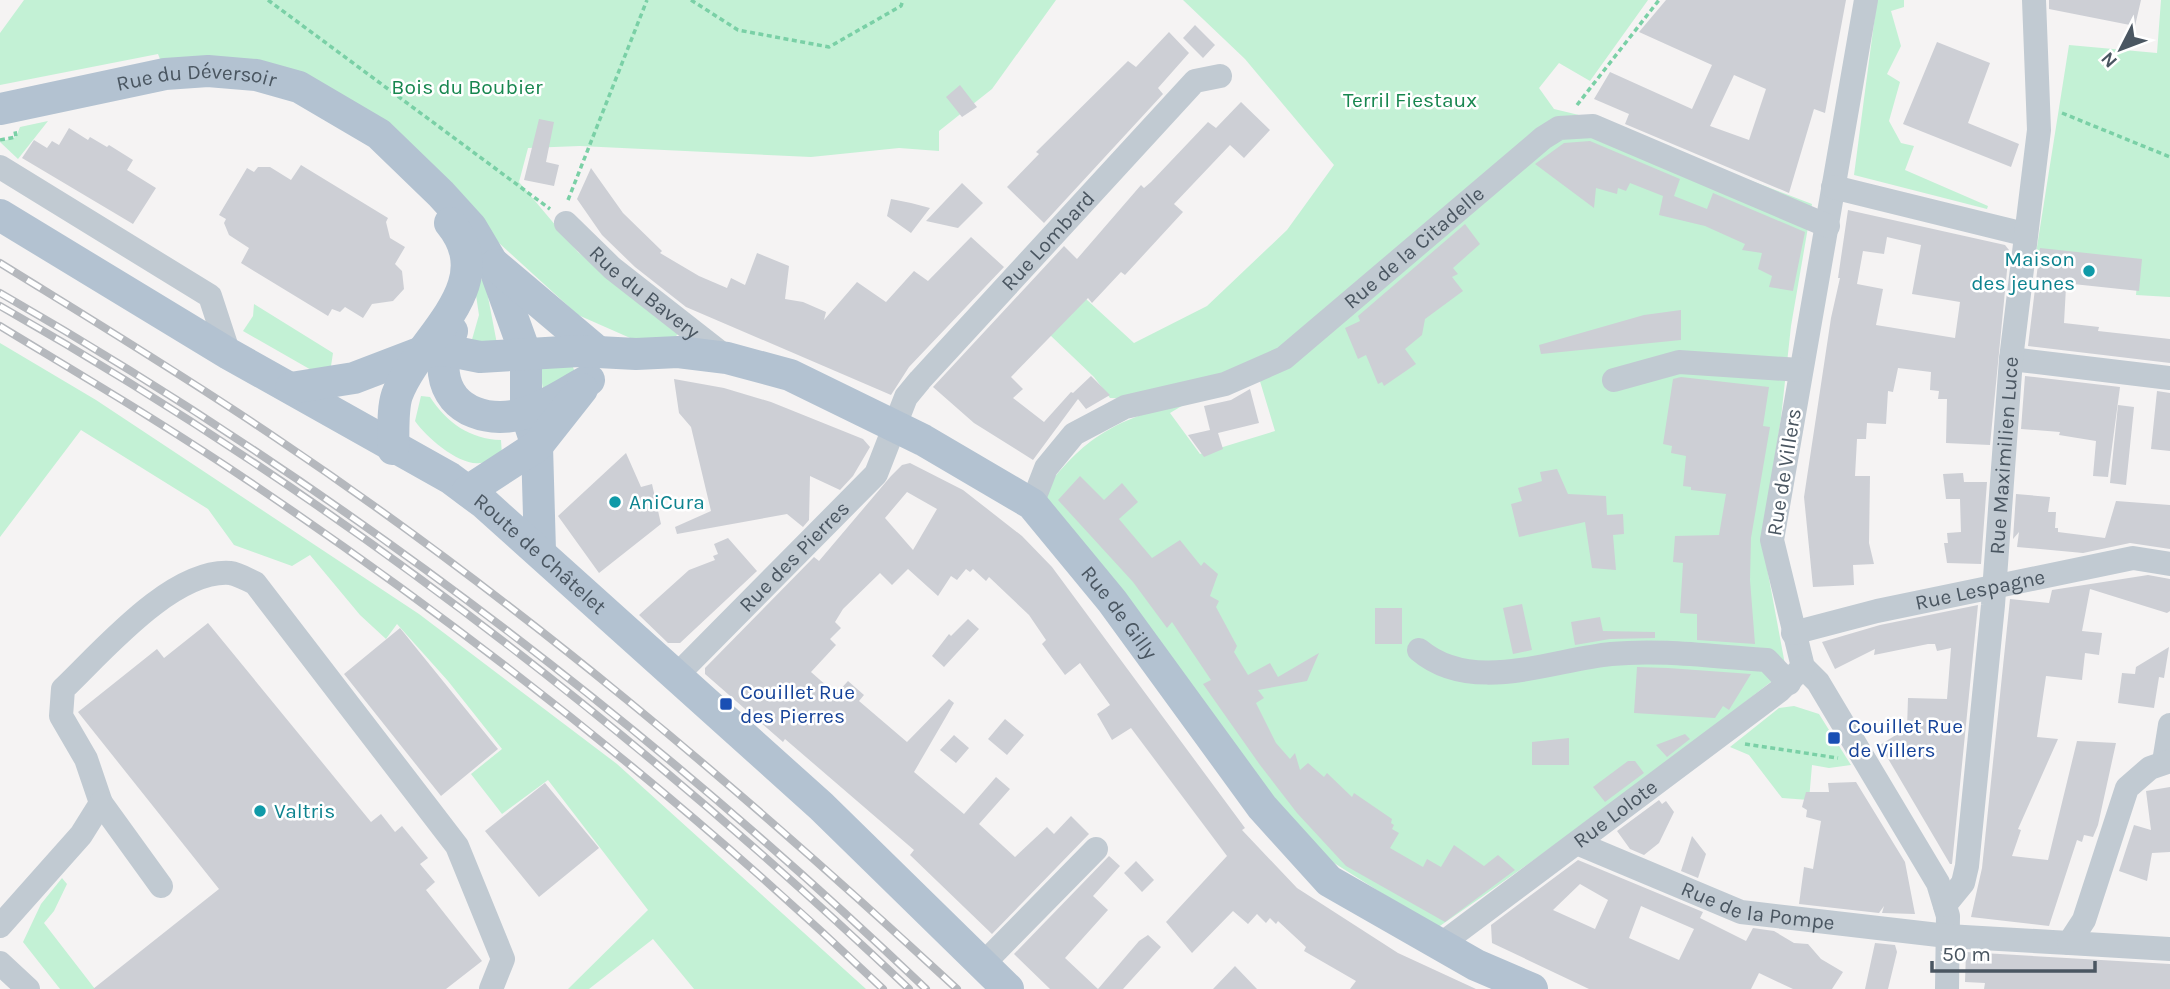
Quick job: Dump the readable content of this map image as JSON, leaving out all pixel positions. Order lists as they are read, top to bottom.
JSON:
{
  "streets": {
    "main road": ["Rue du Déversoir", "Route de Châtelet", "Rue de Gilly"],
    "street": [
      "Rue Lombard",
      "Rue de la Citadelle",
      "Rue du Bavery",
      "Rue Maximilien Luce",
      "Rue de Villers",
      "Rue des Pierres",
      "Rue Lespagne",
      "Rue Lolote",
      "Rue de la Pompe"
    ]
  },
  "crossings": [
    ["Rue du Déversoir", "Route de Châtelet"],
    ["Rue du Déversoir", "Rue de Gilly"],
    ["Rue Lombard", "Rue des Pierres"],
    ["Rue Lombard", "Rue de Gilly"],
    ["Rue de la Citadelle", "Rue de Gilly"],
    ["Rue du Bavery", "Rue de Gilly"],
    ["Rue Maximilien Luce", "Rue de Villers"],
    ["Rue Maximilien Luce", "Rue Lespagne"],
    ["Rue de Villers", "Rue Lespagne"],
    ["Rue de Villers", "Rue Lolote"],
    ["Rue de Villers", "Rue de la Pompe"],
    ["Route de Châtelet", "Rue des Pierres"],
    ["Rue des Pierres", "Rue de Gilly"],
    ["Rue de Gilly", "Rue Lolote"],
    ["Rue Lolote", "Rue de la Pompe"]
  ],
  "parks": ["Bois du Boubier", "Terril Fiestaux"],
  "places": {
    "other": ["Maison des jeunes", "AniCura", "Valtris"],
    "transit": ["Couillet Rue des Pierres", "Couillet Rue de Villers"]
  },
  "scale_bar": "50 m",
  "north": "bottom left"
}
